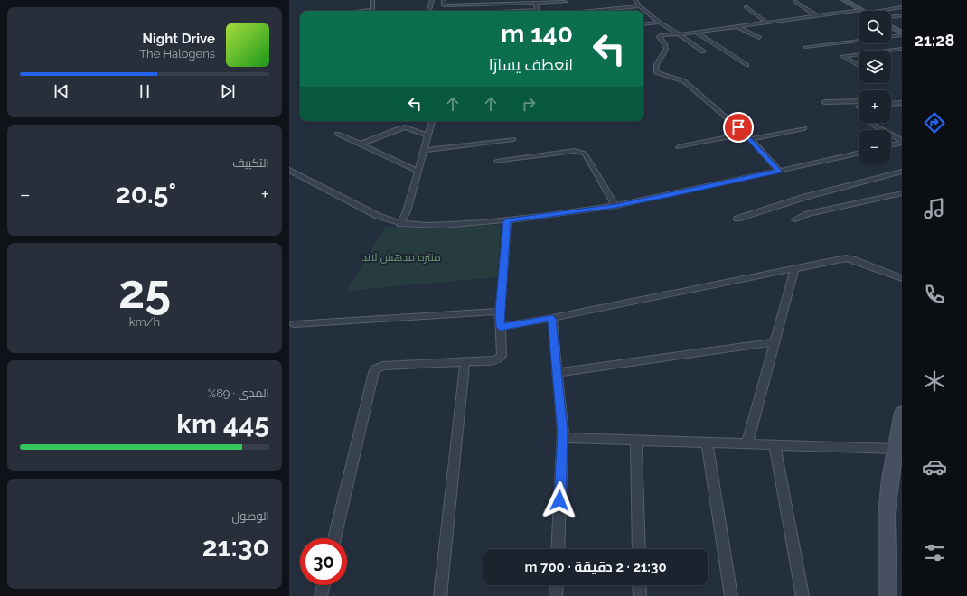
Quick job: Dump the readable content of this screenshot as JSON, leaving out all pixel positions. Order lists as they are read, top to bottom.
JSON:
{
  "parks": ["منتره مدهش لاند"],
  "page": {
    "tabs": "21:28",
    "map_buttons": ["+", "−"],
    "turn": ["140 m", "انعطف يسارًا"],
    "song": ["Night Drive", "The Halogens"],
    "tile": [
      "التكييف",
      ["25", "km/h"],
      ["المدى · 89%", "445 km"],
      ["الوصول", "21:30"]
    ],
    "heat": ["−", "20.5°", "+"],
    "limit": "30",
    "trip": "21:30 · 2 دقيقة · 700 m"
  }
}
